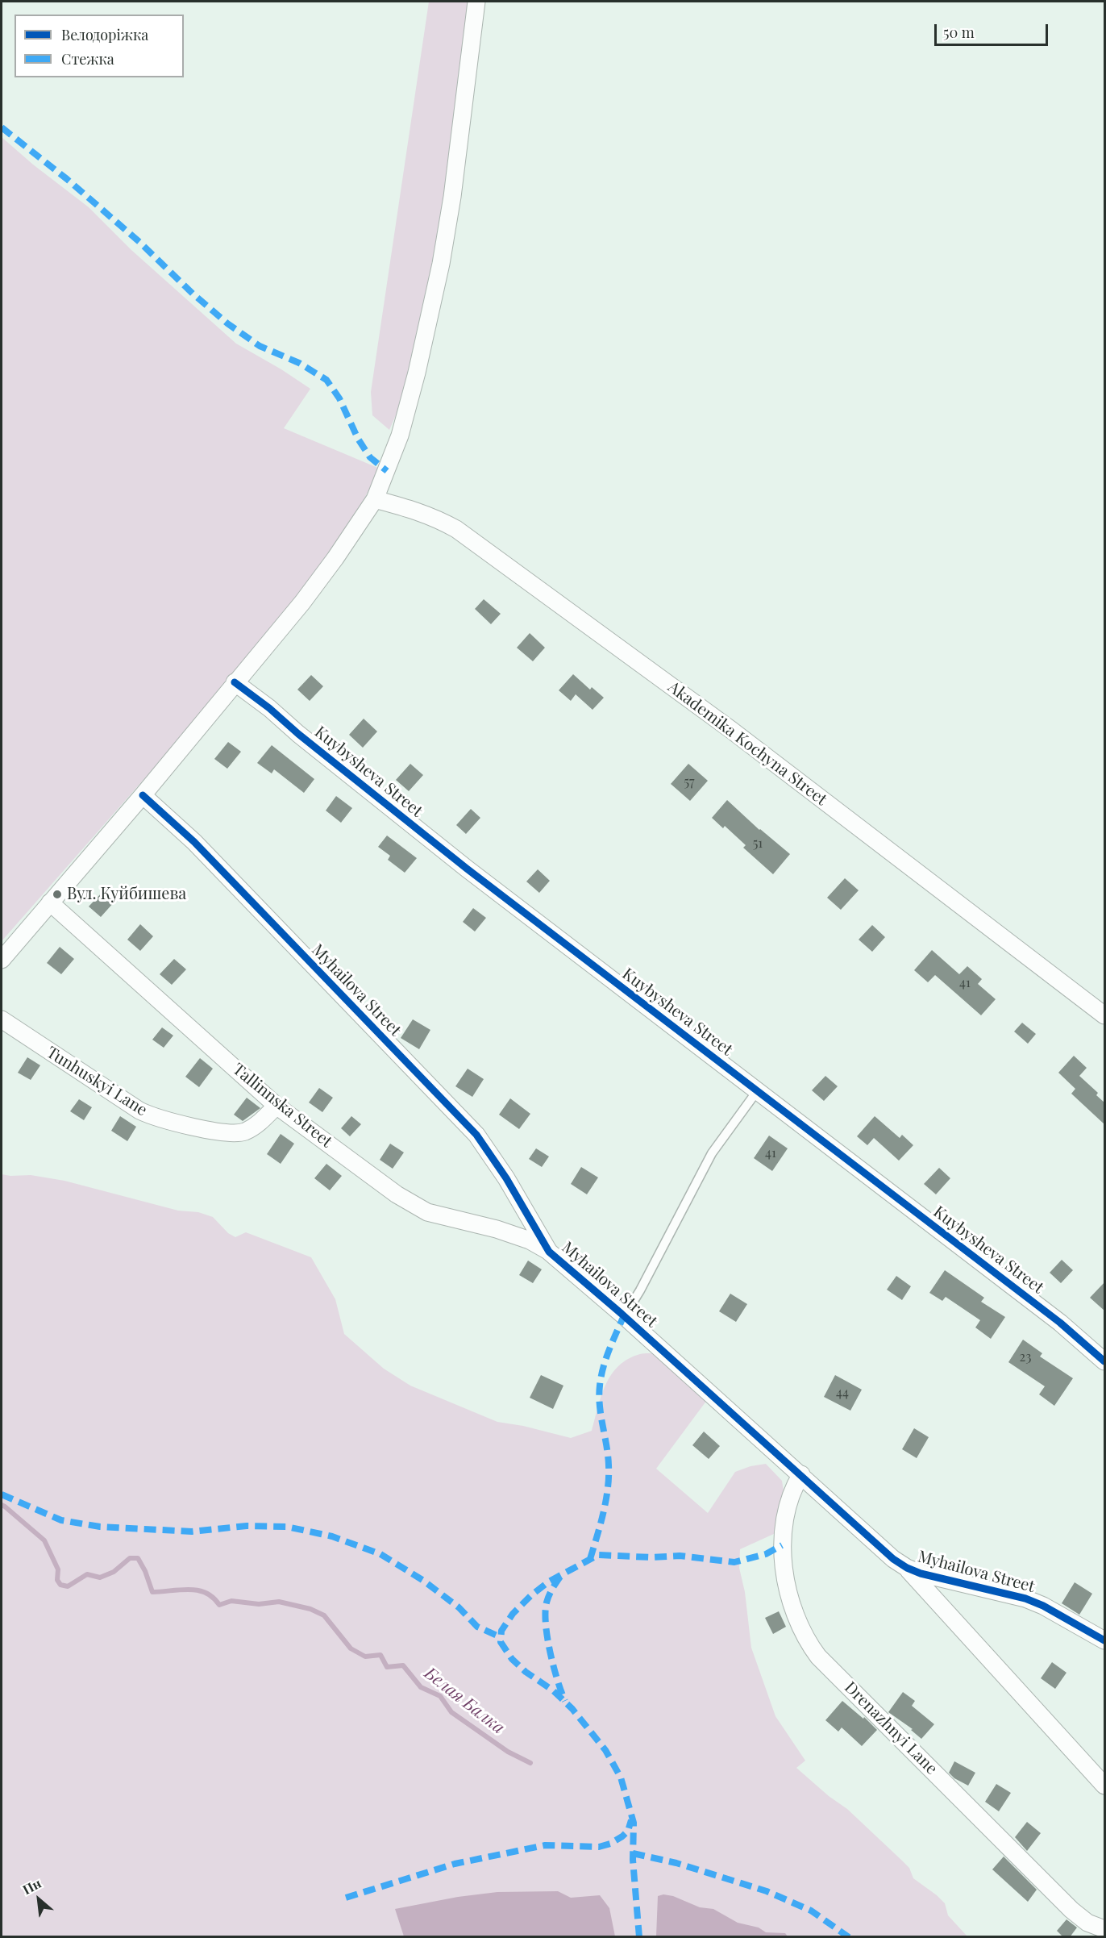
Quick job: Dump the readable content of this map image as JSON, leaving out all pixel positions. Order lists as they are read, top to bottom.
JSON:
{
  "streets": {
    "street": [
      "Akademika Kochyna Street",
      "Kuybysheva Street",
      "Myhailova Street",
      "Tunhuskyi Lane",
      "Tallinnska Street",
      "Drenazhnyi Lane"
    ]
  },
  "crossings": [
    ["Myhailova Street", "Tallinnska Street"],
    ["Myhailova Street", "Drenazhnyi Lane"],
    ["Tunhuskyi Lane", "Tallinnska Street"]
  ],
  "water": ["Белая Балка"],
  "places": ["Вул. Куйбишева"],
  "house_numbers": [
    "57",
    "51",
    "41",
    "41",
    "23",
    "44"
  ],
  "legend": ["Велодоріжка", "Стежка"],
  "scale_bar": "50 m",
  "north": "top left"
}
